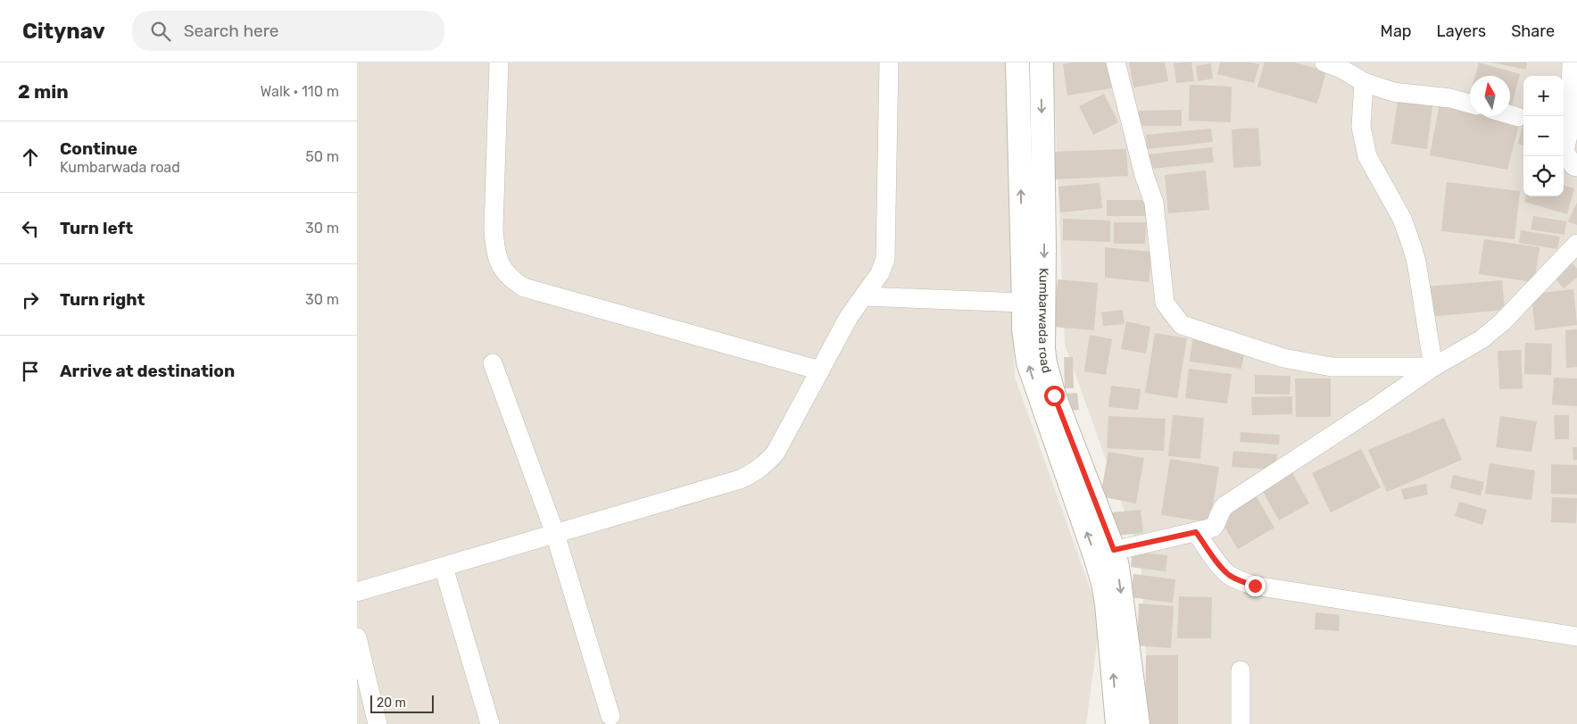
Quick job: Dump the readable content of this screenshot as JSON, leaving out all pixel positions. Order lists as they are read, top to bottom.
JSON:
{
  "streets": {
    "street": ["Kumbarwada road"]
  },
  "scale_bar": "20 m",
  "north": "top",
  "page": {
    "header": "Citynav",
    "search": "Search here",
    "nav": ["Map", "Layers", "Share"],
    "heading": ["2 min", "Walk · 110 m"],
    "map_buttons": ["+", "−"],
    "list": [
      ["Continue", "Kumbarwada road", "50 m"],
      ["Turn left", "30 m"],
      ["Turn right", "30 m"],
      "Arrive at destination"
    ],
    "scale": "20 m"
  }
}
